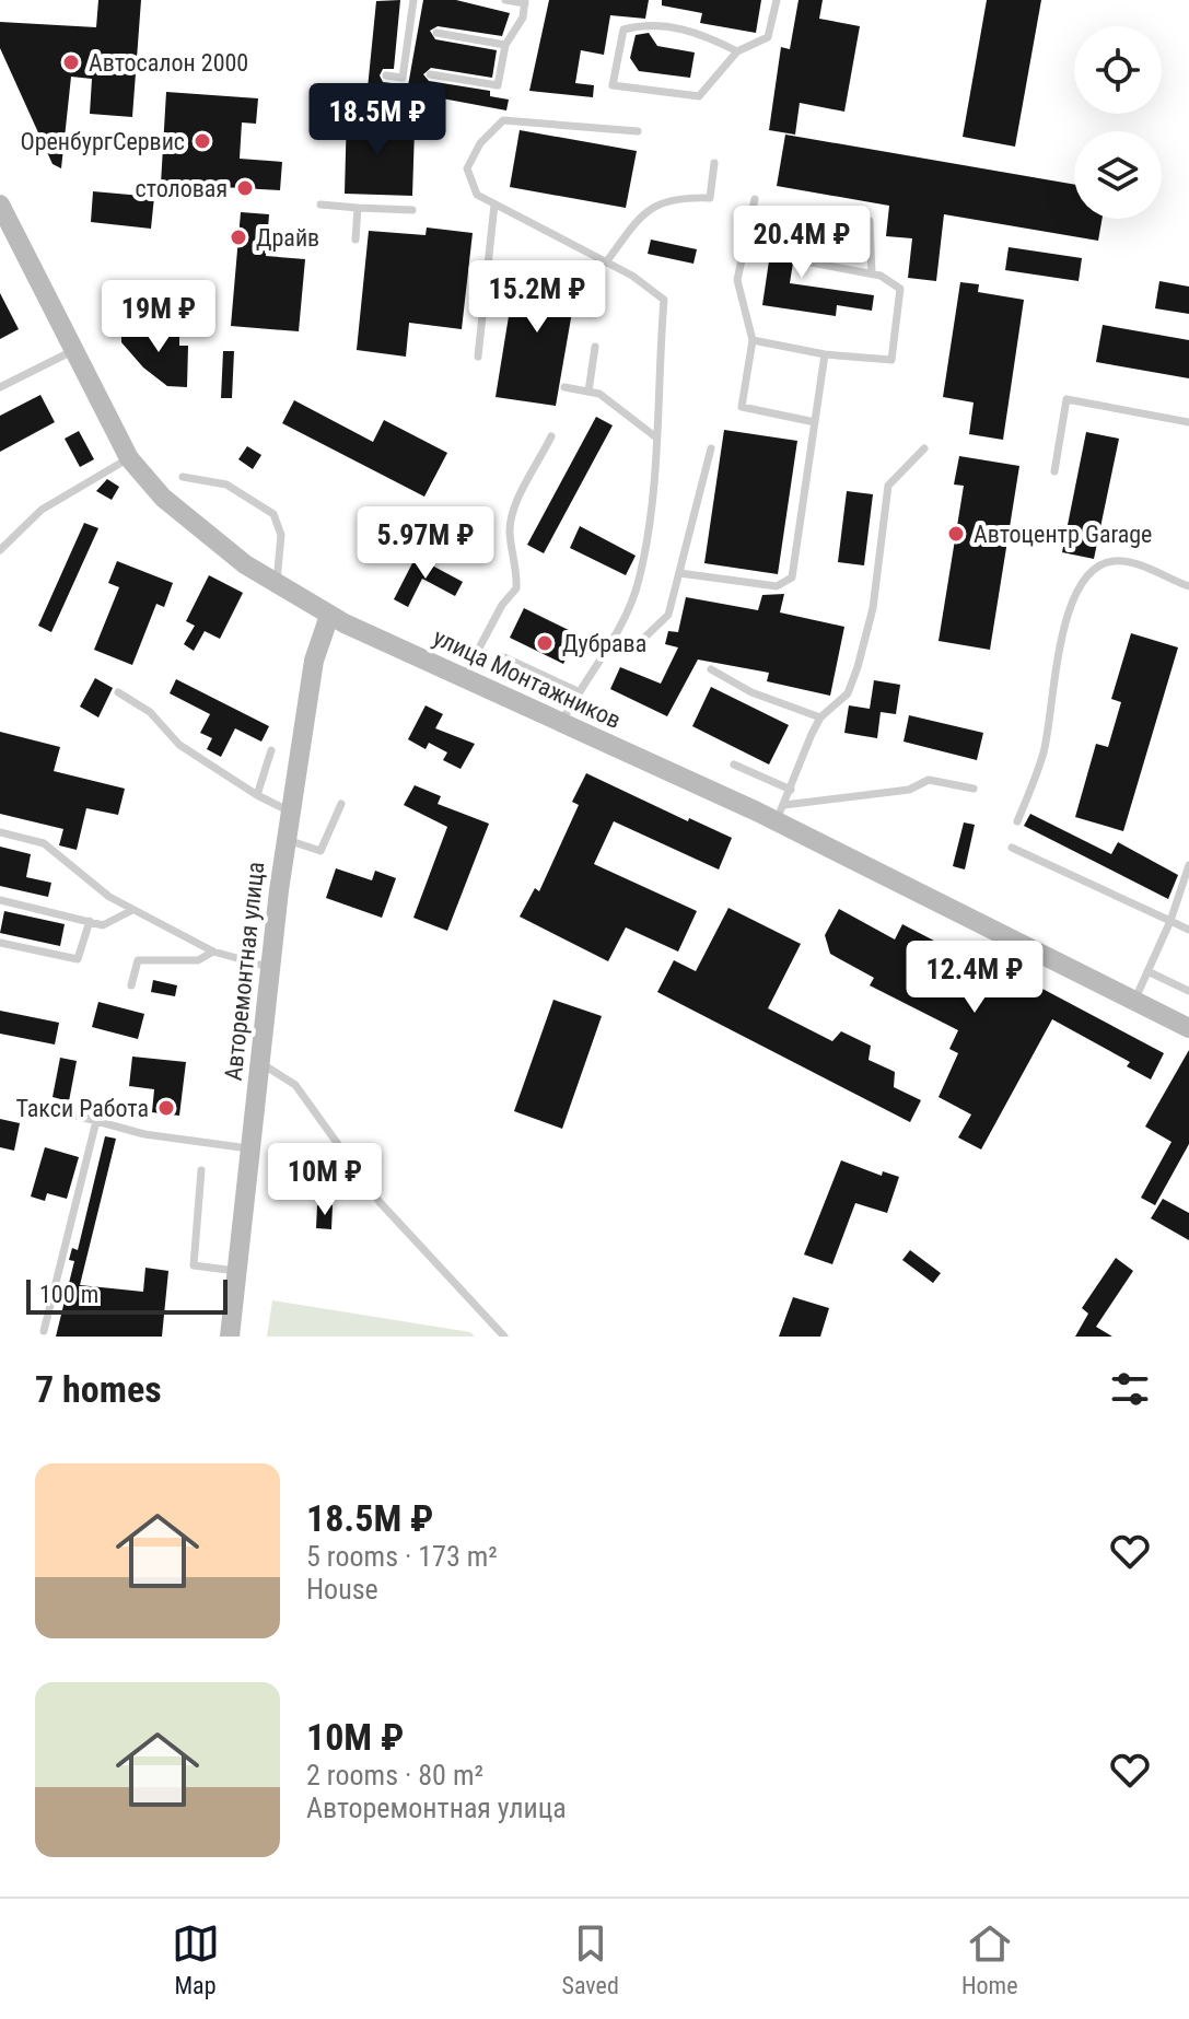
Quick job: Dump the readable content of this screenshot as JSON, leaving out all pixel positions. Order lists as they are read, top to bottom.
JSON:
{
  "streets": {
    "main road": ["улица Монтажников", "Авторемонтная улица"]
  },
  "crossings": [
    ["улица Монтажников", "Авторемонтная улица"]
  ],
  "places": [
    "Автосалон 2000",
    "ОренбургСервис",
    "столовая",
    "Драйв",
    "Автоцентр Garage",
    "Дубрава",
    "Такси Работа"
  ],
  "scale_bar": "100 m",
  "page": {
    "price": [
      "18.5M ₽",
      "20.4M ₽",
      "15.2M ₽",
      "19M ₽",
      "5.97M ₽",
      "12.4M ₽",
      "10M ₽"
    ],
    "scale": "100 m",
    "heading": "7 homes",
    "list": [
      {
        "name": "18.5M ₽",
        "note": "5 rooms · 173 m² · House"
      },
      {
        "name": "10M ₽",
        "note": "2 rooms · 80 m² · Авторемонтная улица"
      }
    ],
    "tabs": ["Map", "Saved", "Home"]
  }
}
